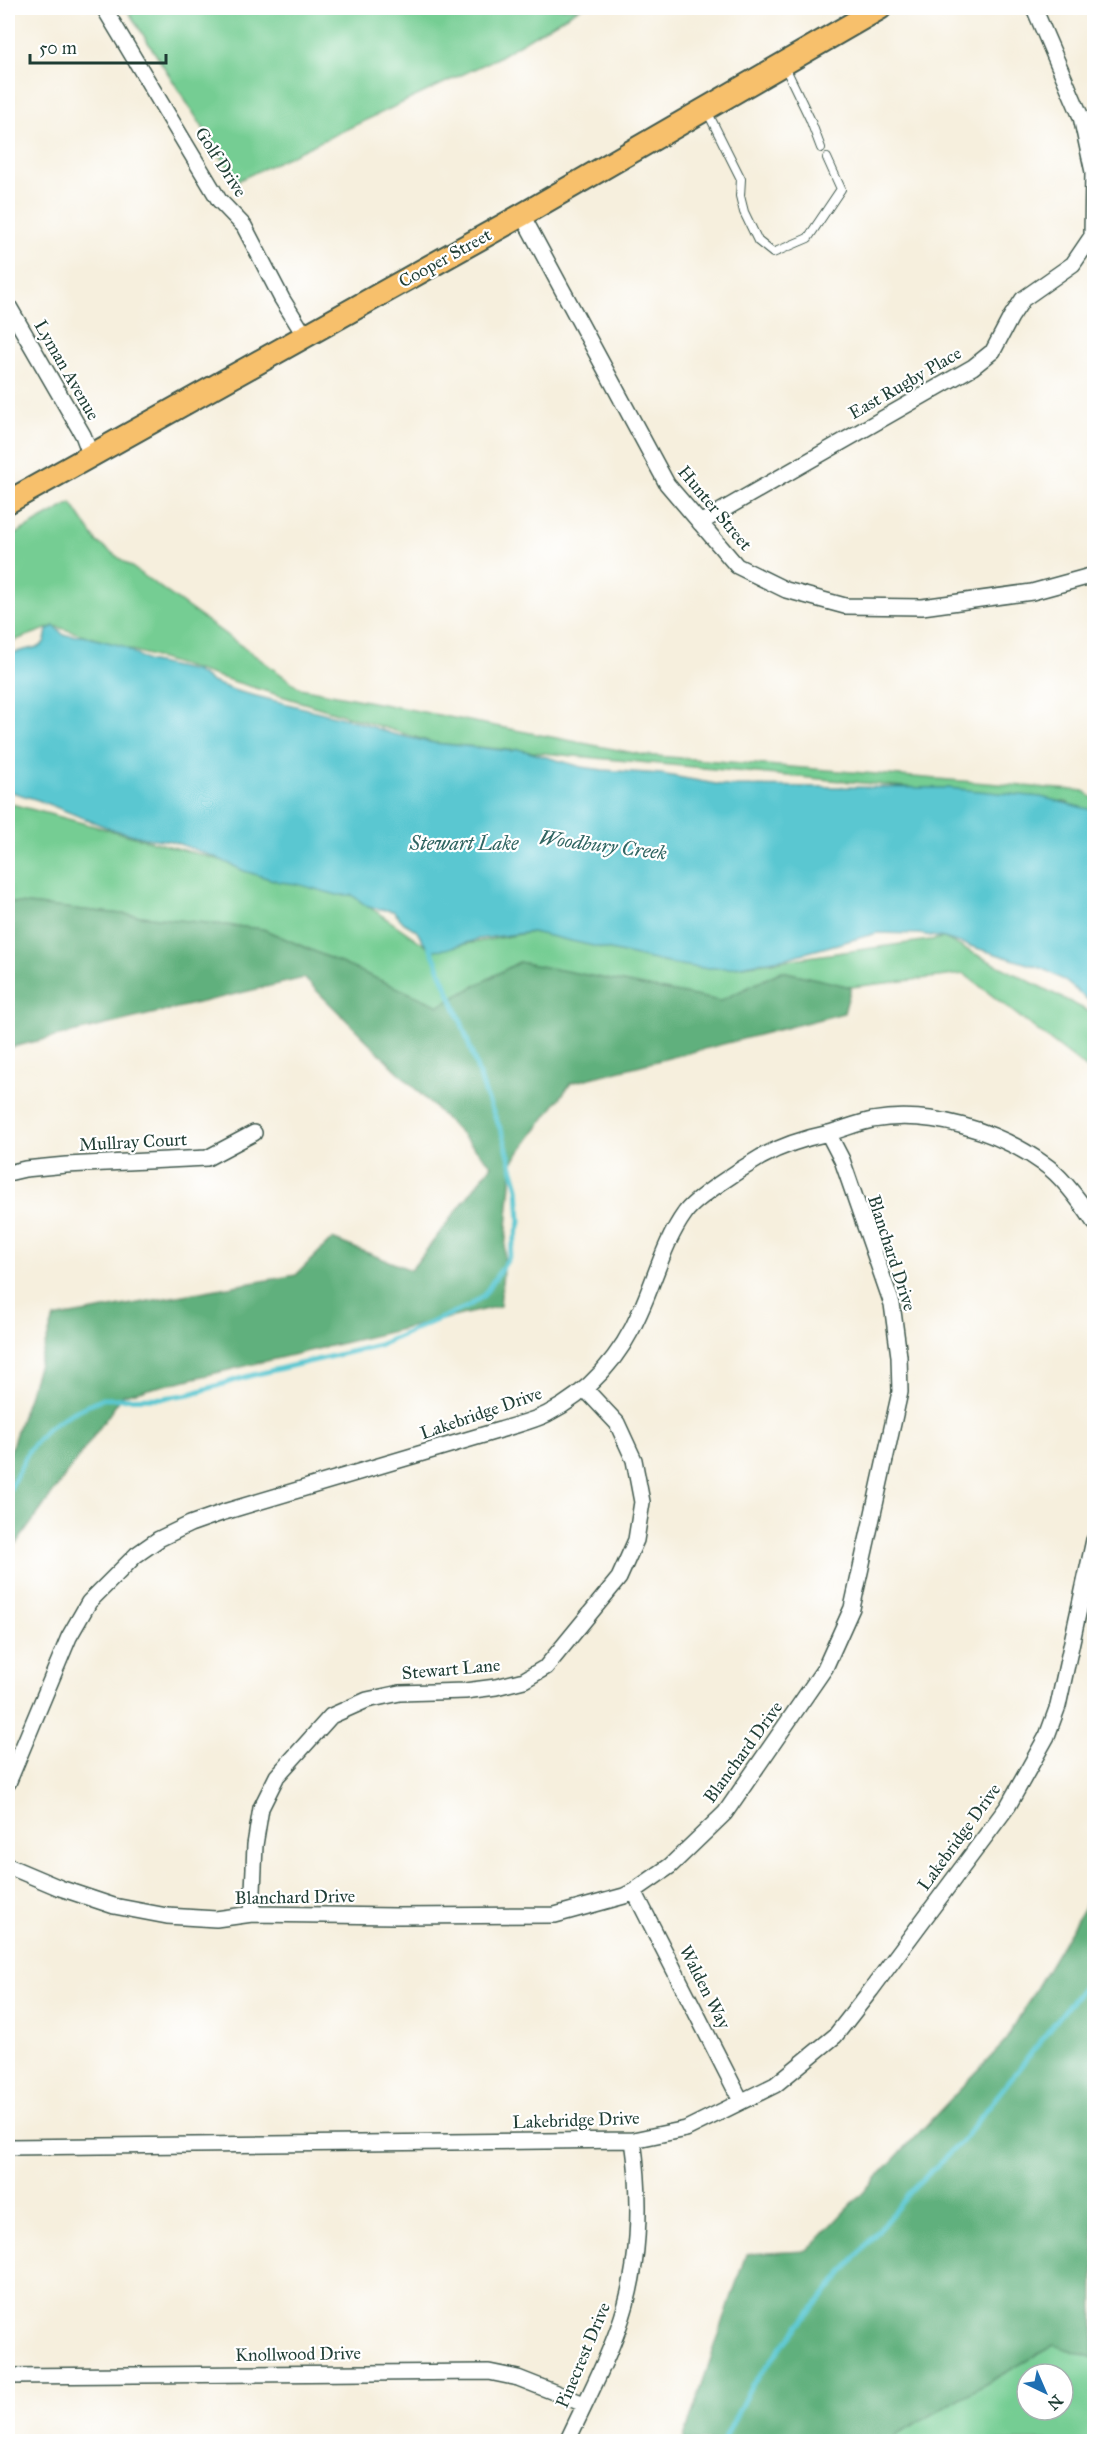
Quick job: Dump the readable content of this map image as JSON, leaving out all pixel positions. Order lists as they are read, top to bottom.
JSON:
{
  "streets": {
    "main road": ["Cooper Street"],
    "street": [
      "Golf Drive",
      "Lyman Avenue",
      "East Rugby Place",
      "Hunter Street",
      "Mullray Court",
      "Blanchard Drive",
      "Lakebridge Drive",
      "Stewart Lane",
      "Walden Way",
      "Knollwood Drive",
      "Pinecrest Drive"
    ]
  },
  "crossings": [
    ["Golf Drive", "Cooper Street"],
    ["Cooper Street", "Lyman Avenue"],
    ["Cooper Street", "Hunter Street"],
    ["East Rugby Place", "Hunter Street"],
    ["Blanchard Drive", "Lakebridge Drive"],
    ["Blanchard Drive", "Stewart Lane"],
    ["Blanchard Drive", "Walden Way"],
    ["Lakebridge Drive", "Stewart Lane"],
    ["Lakebridge Drive", "Walden Way"],
    ["Lakebridge Drive", "Pinecrest Drive"],
    ["Knollwood Drive", "Pinecrest Drive"]
  ],
  "water": ["Stewart Lake", "Woodbury Creek"],
  "scale_bar": "50 m",
  "north": "bottom right"
}
